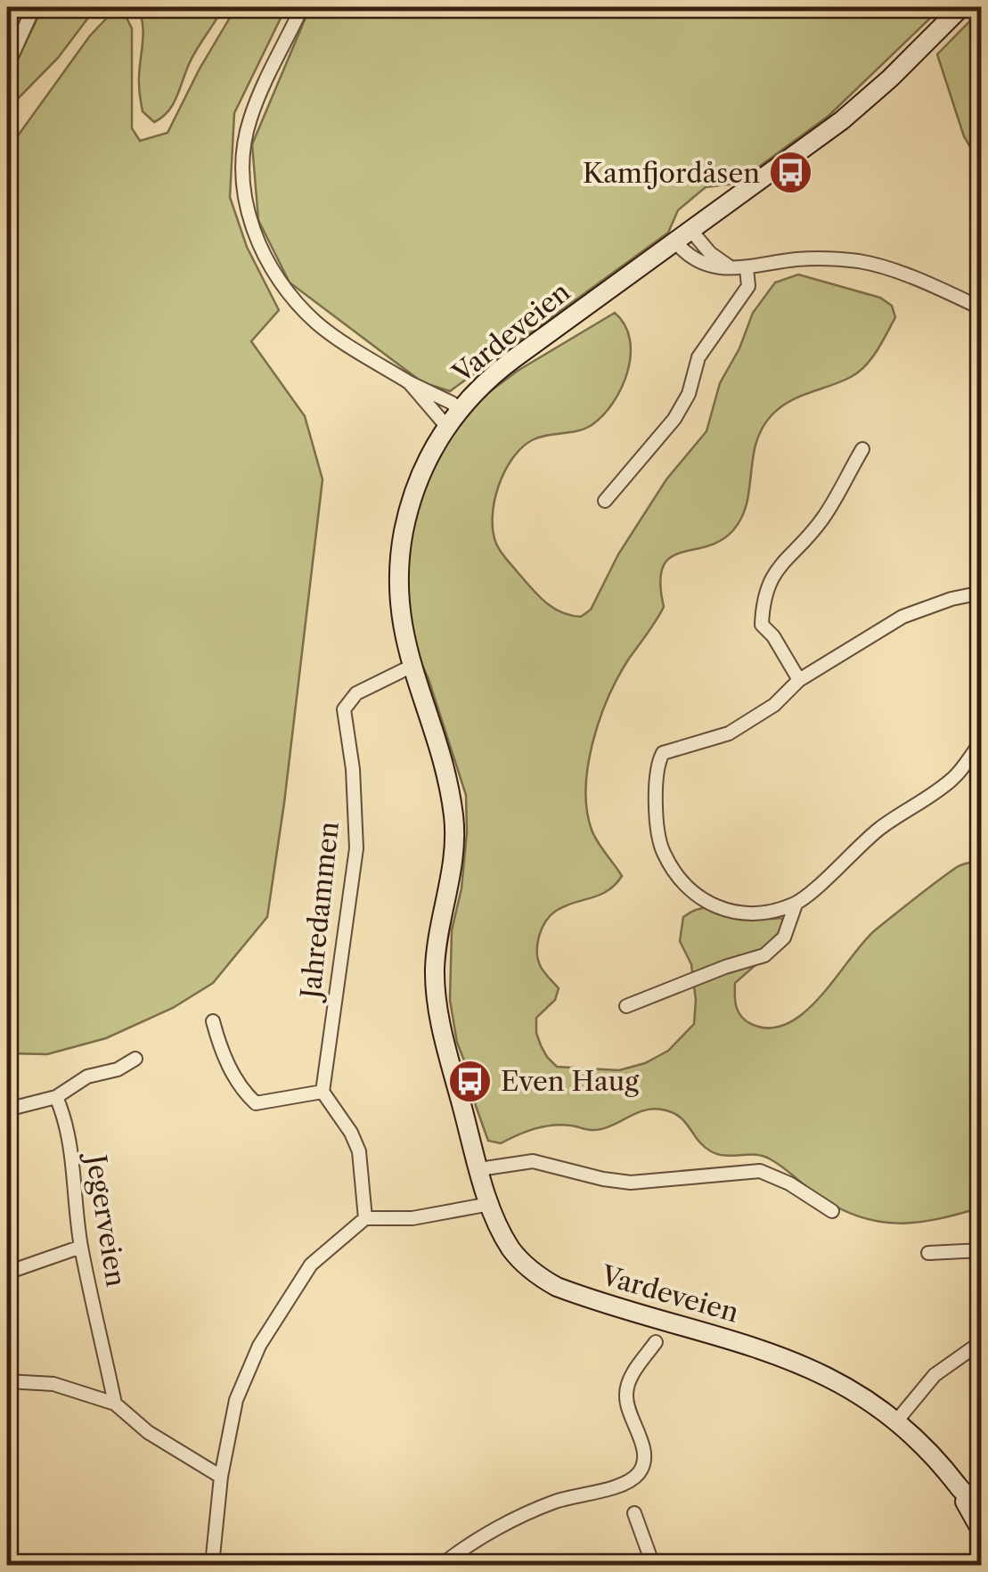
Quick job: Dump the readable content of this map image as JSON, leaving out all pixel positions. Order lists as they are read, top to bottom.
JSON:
{
  "streets": {
    "street": ["Vardeveien", "Jahredammen", "Jegerveien"]
  },
  "crossings": [
    ["Vardeveien", "Jahredammen"]
  ],
  "places": {
    "bus stop": ["Kamfjordåsen", "Even Haug"]
  }
}
